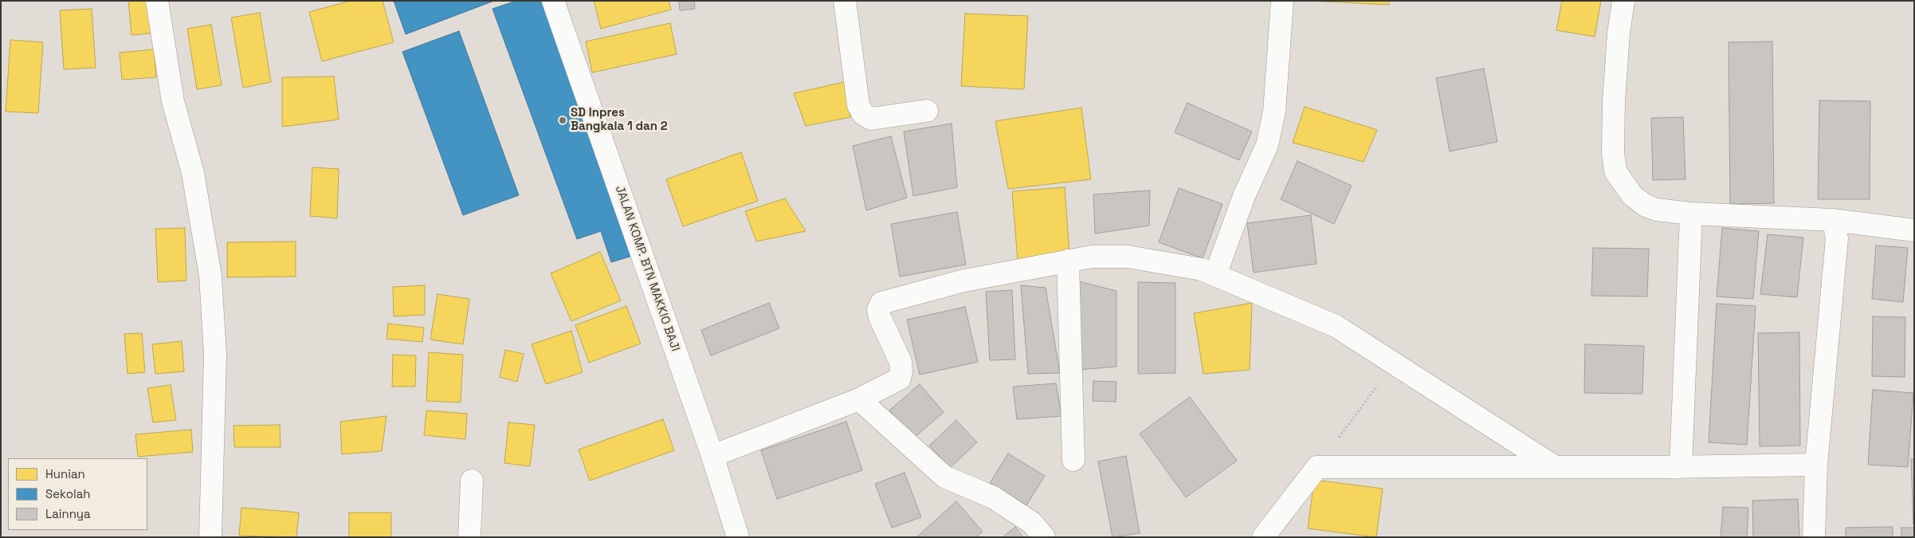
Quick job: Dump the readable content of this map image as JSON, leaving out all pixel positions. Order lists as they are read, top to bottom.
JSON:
{
  "streets": {
    "street": ["JALAN KOMP. BTN MAKKIO BAJI"]
  },
  "places": ["SD Inpres Bangkala 1 dan 2"],
  "legend": ["Hunian", "Sekolah", "Lainnya"]
}
